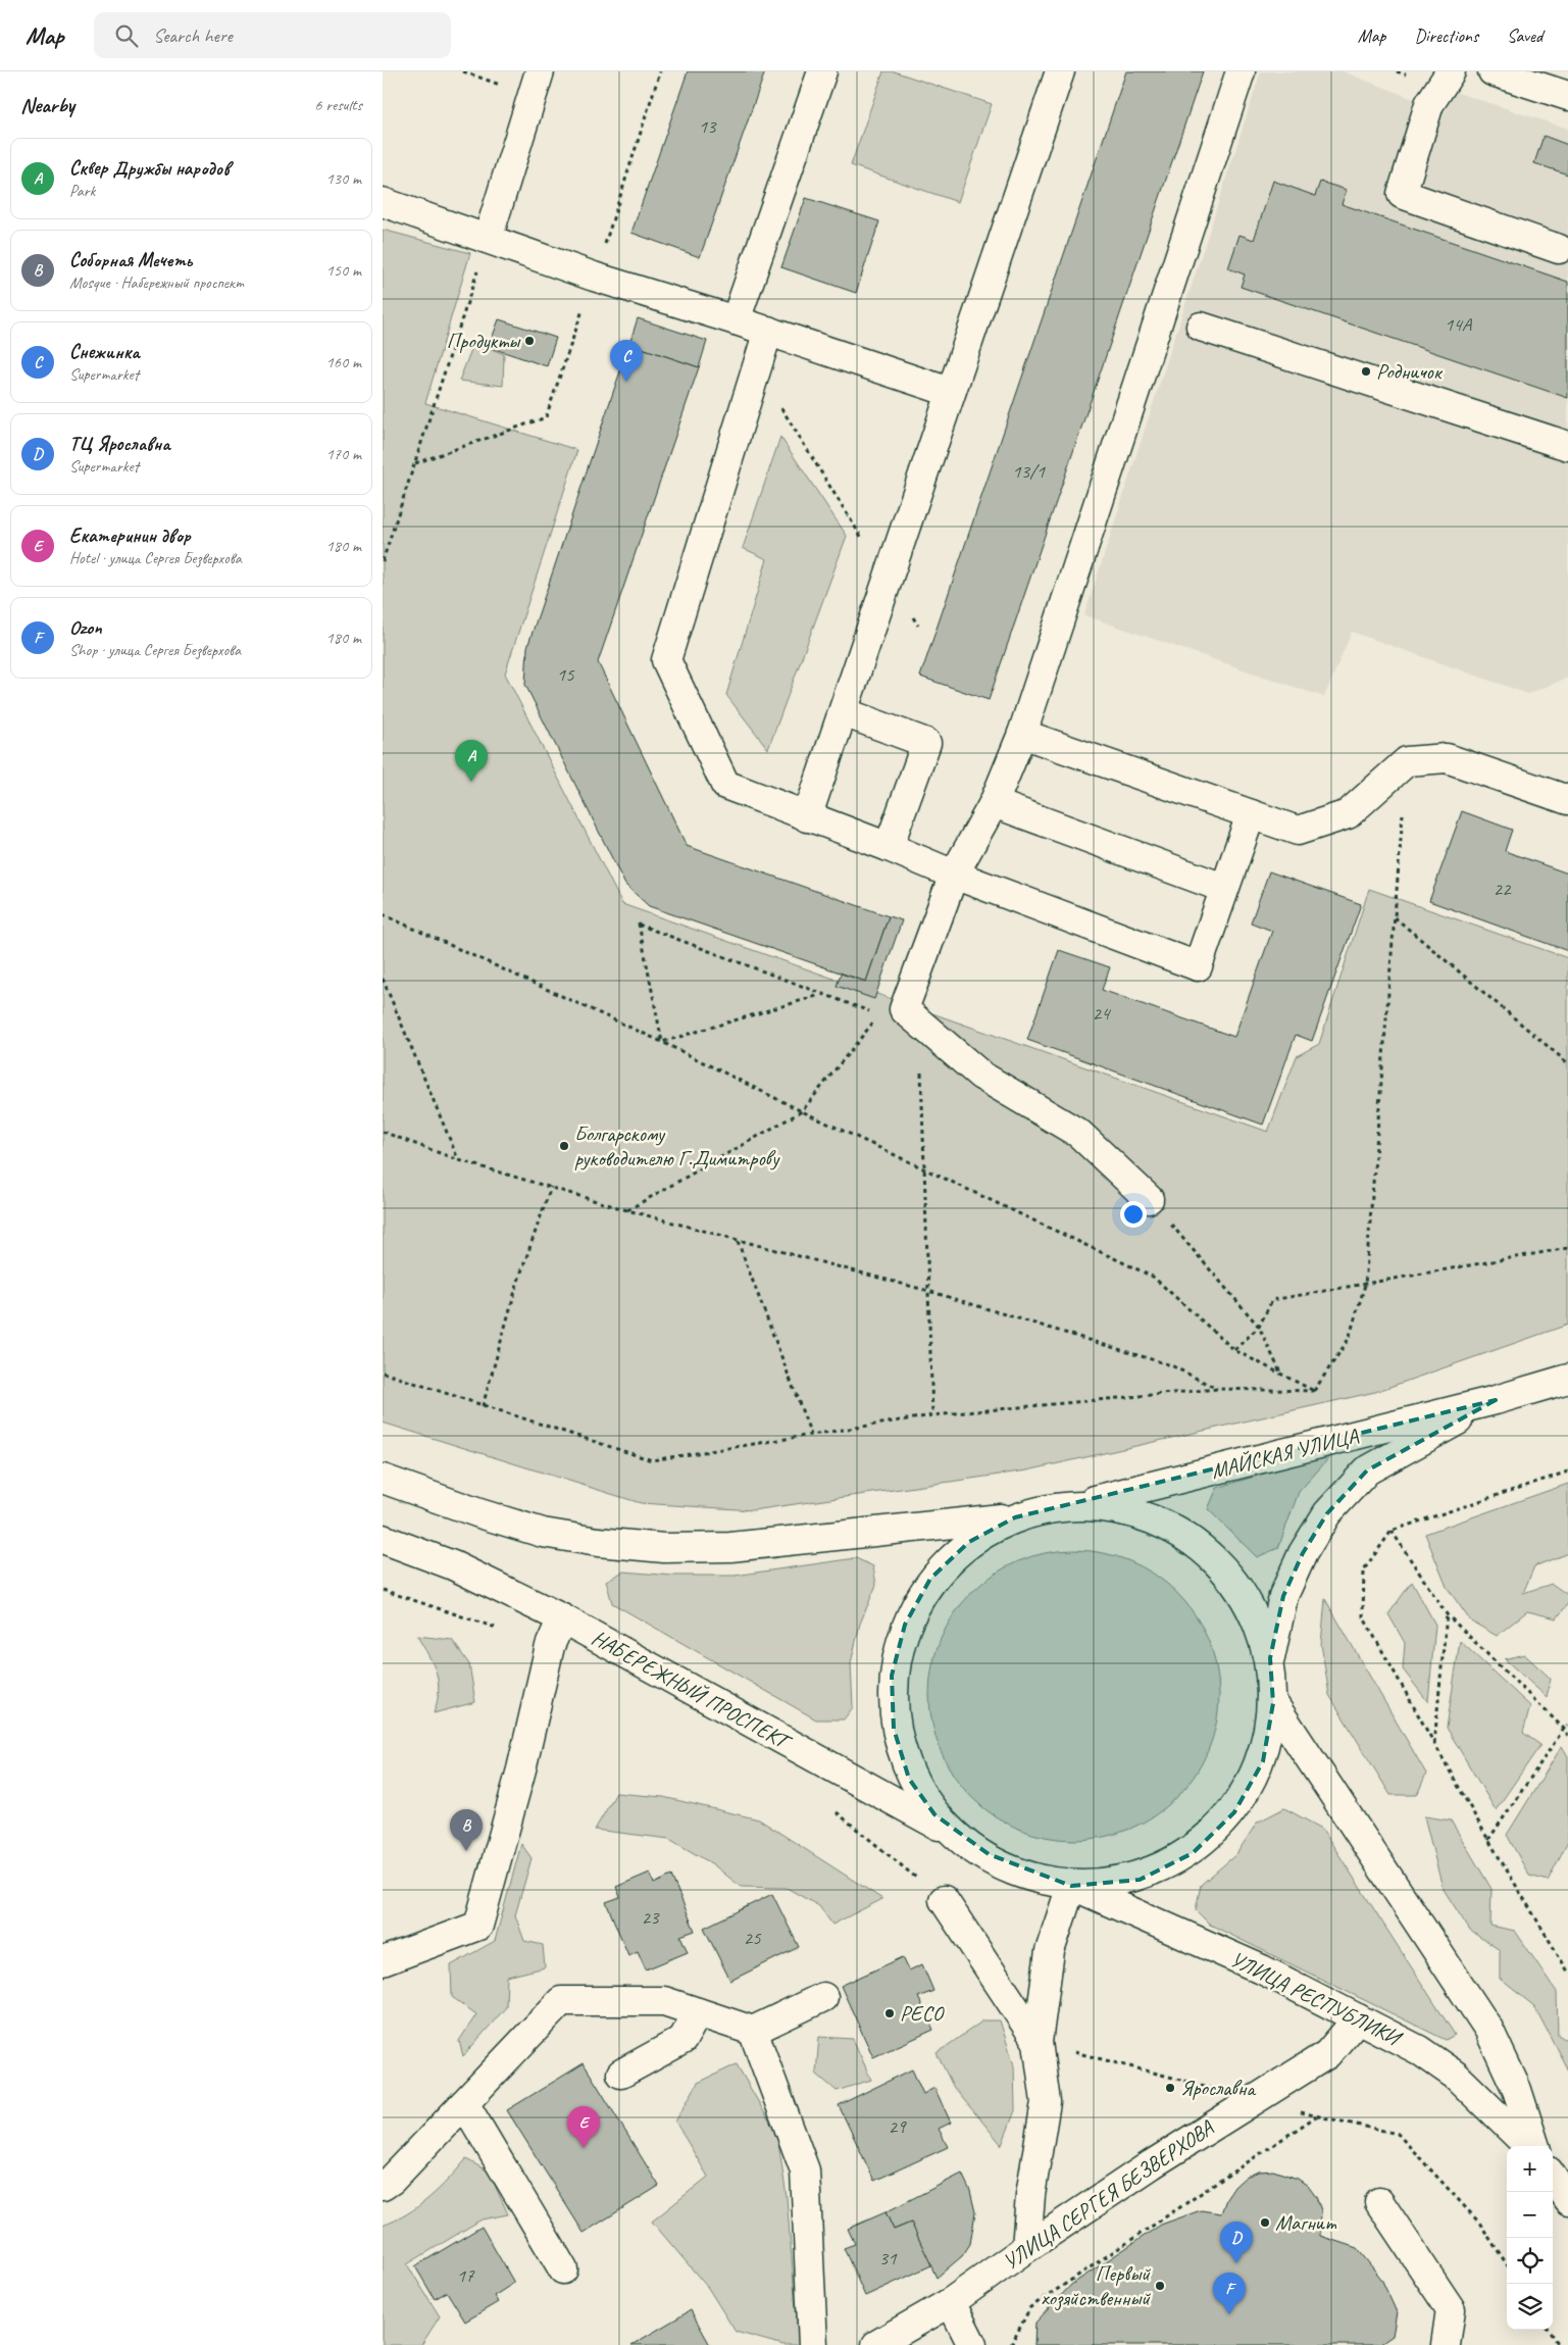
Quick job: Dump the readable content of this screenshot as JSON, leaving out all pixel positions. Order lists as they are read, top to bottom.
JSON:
{
  "streets": {
    "main road": [
      "МАЙСКАЯ УЛИЦА",
      "НАБЕРЕЖНЫЙ ПРОСПЕКТ",
      "УЛИЦА РЕСПУБЛИКИ",
      "УЛИЦА СЕРГЕЯ БЕЗВЕРХОВА"
    ]
  },
  "crossings": [
    ["НАБЕРЕЖНЫЙ ПРОСПЕКТ", "УЛИЦА РЕСПУБЛИКИ"],
    ["УЛИЦА РЕСПУБЛИКИ", "УЛИЦА СЕРГЕЯ БЕЗВЕРХОВА"]
  ],
  "places": [
    "Продукты",
    "Родничок",
    "Болгарскому руководителю Г.Димитрову",
    "РЕСО",
    "Ярославна",
    "Магнит",
    "Первый хозяйственный"
  ],
  "house_numbers": [
    "13",
    "14А",
    "13/1",
    "15",
    "22",
    "24",
    "23",
    "25",
    "29",
    "31",
    "17"
  ],
  "page": {
    "header": "Map",
    "search": "Search here",
    "nav": ["Map", "Directions", "Saved"],
    "heading": ["Nearby", "6 results"],
    "list": [
      {
        "mark": "A",
        "name": "Сквер Дружбы народов",
        "note": "Park",
        "value": "130 m"
      },
      {
        "mark": "B",
        "name": "Соборная Мечеть",
        "note": "Mosque · Набережный проспект",
        "value": "150 m"
      },
      {
        "mark": "C",
        "name": "Снежинка",
        "note": "Supermarket",
        "value": "160 m"
      },
      {
        "mark": "D",
        "name": "ТЦ Ярославна",
        "note": "Supermarket",
        "value": "170 m"
      },
      {
        "mark": "E",
        "name": "Екатеринин двор",
        "note": "Hotel · улица Сергея Безверхова",
        "value": "180 m"
      },
      {
        "mark": "F",
        "name": "Ozon",
        "note": "Shop · улица Сергея Безверхова",
        "value": "180 m"
      }
    ],
    "pins": [
      "C",
      "A",
      "B",
      "E",
      "D",
      "F"
    ],
    "map_buttons": ["+", "−"]
  }
}
